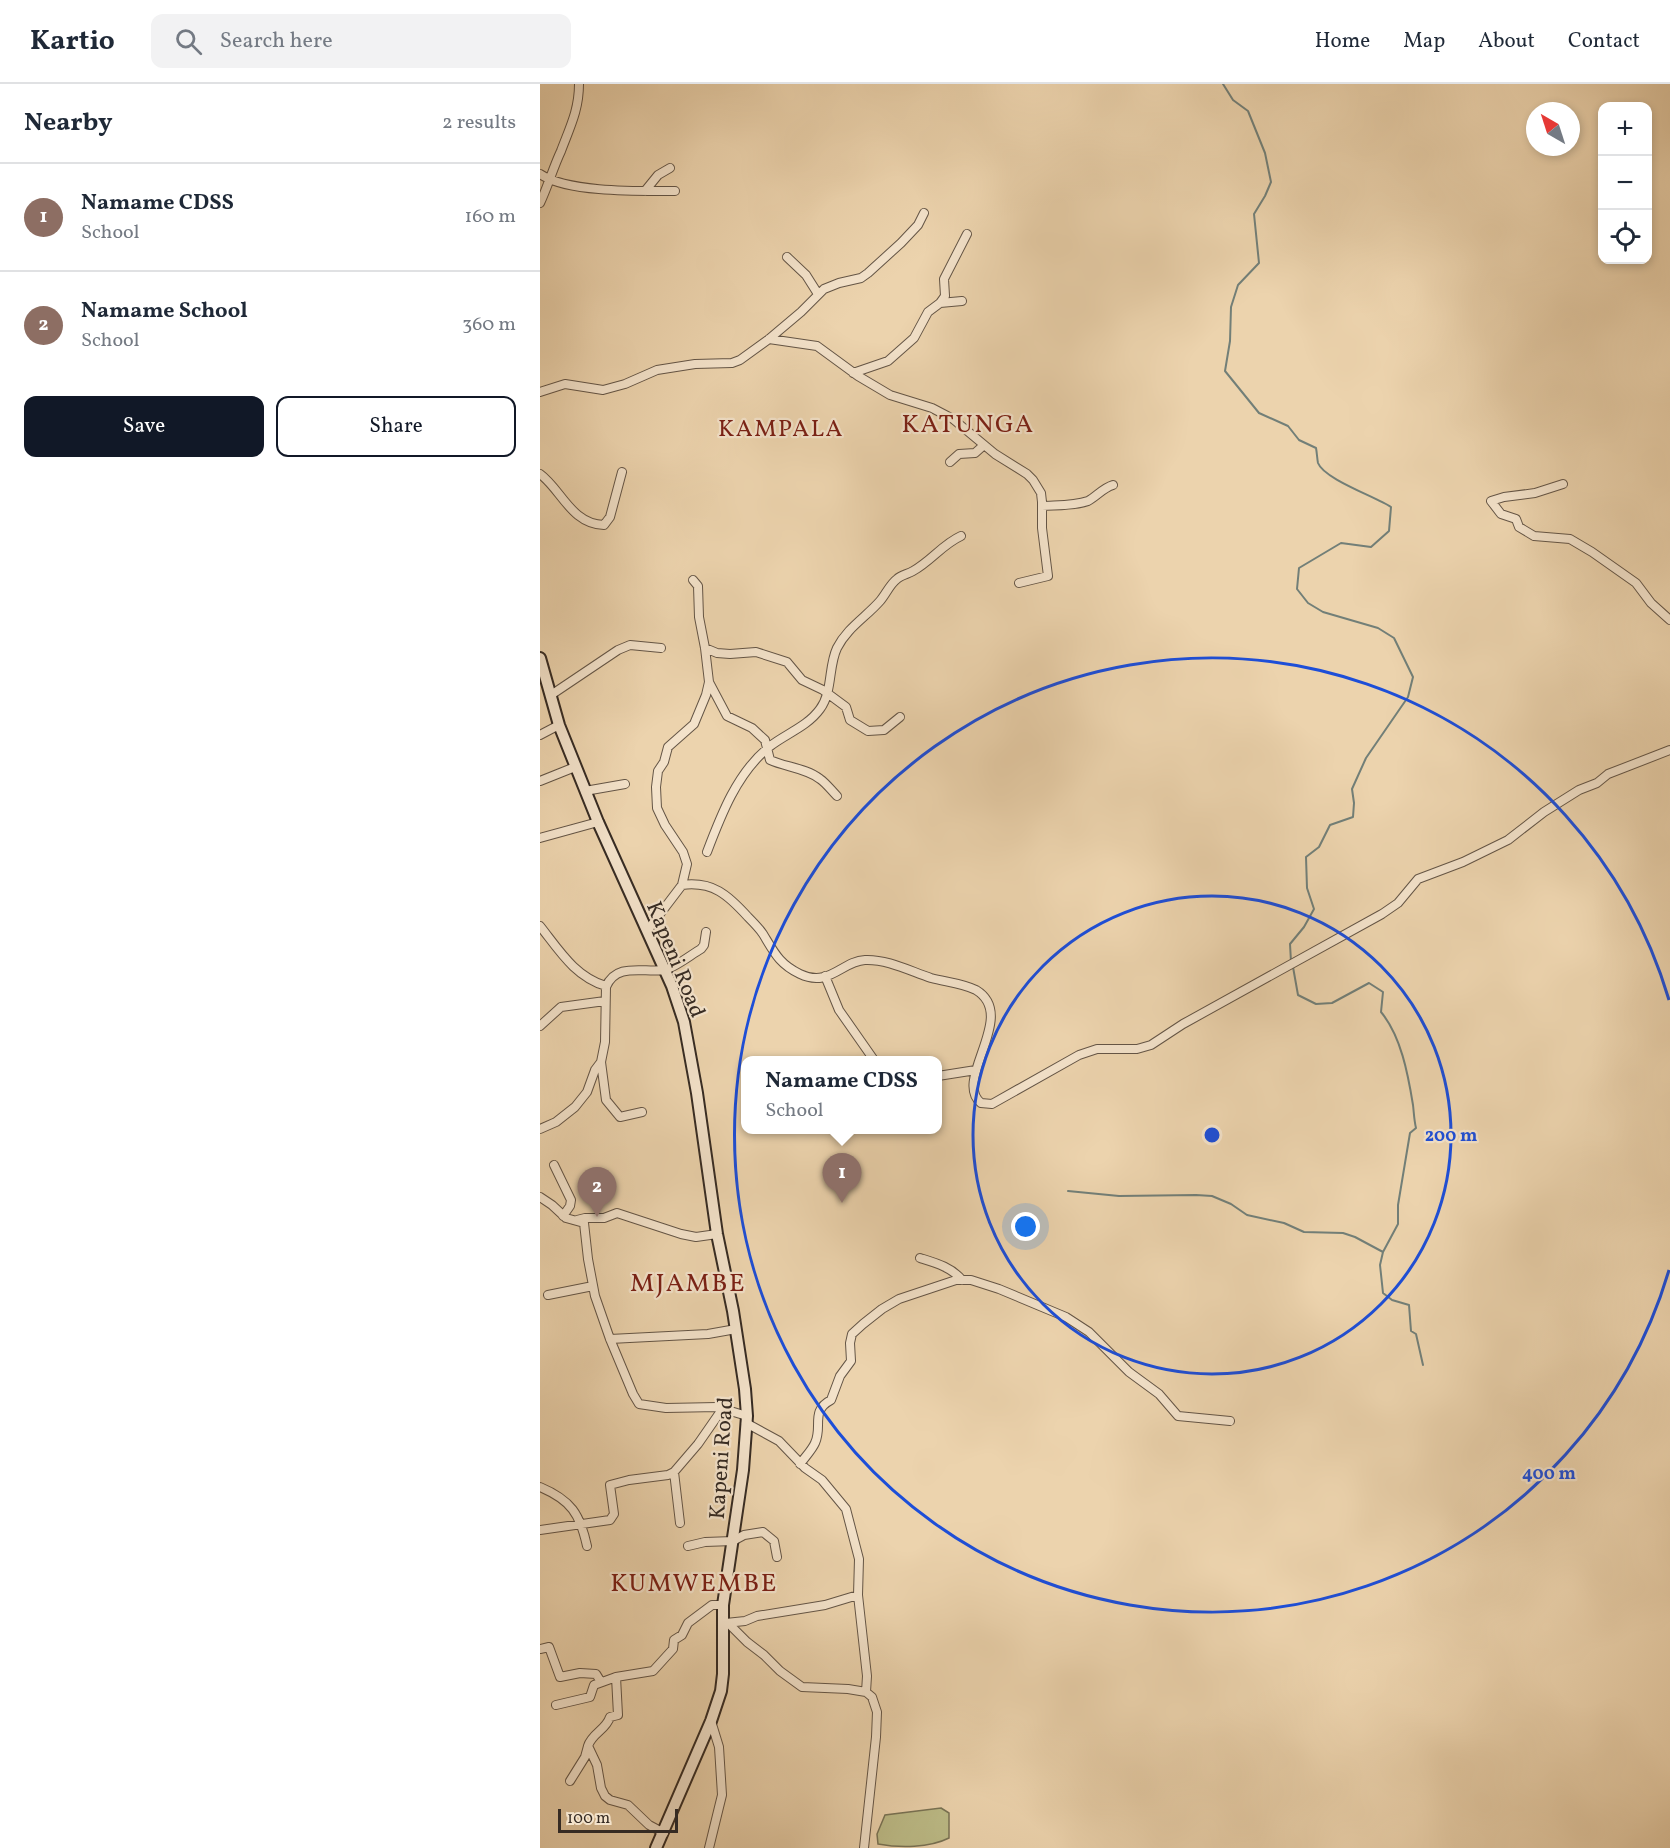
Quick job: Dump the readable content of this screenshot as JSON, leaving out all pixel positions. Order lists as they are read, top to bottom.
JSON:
{
  "streets": {
    "main road": ["Kapeni Road"]
  },
  "districts": [
    "KATUNGA",
    "KAMPALA",
    "MJAMBE",
    "KUMWEMBE"
  ],
  "scale_bar": "100 m",
  "north": "top left",
  "page": {
    "header": "Kartio",
    "search": "Search here",
    "nav": [
      "Home",
      "Map",
      "About",
      "Contact"
    ],
    "heading": ["Nearby", "2 results"],
    "map_buttons": ["+", "−"],
    "list": [
      {
        "mark": "1",
        "name": "Namame CDSS",
        "note": "School",
        "value": "160 m"
      },
      {
        "mark": "2",
        "name": "Namame School",
        "note": "School",
        "value": "360 m"
      }
    ],
    "buttons": ["Save", "Share"],
    "popup": ["Namame CDSS", "School"],
    "pins": ["1", "2"],
    "scale": "100 m"
  },
  "rings": ["200 m", "400 m"]
}
